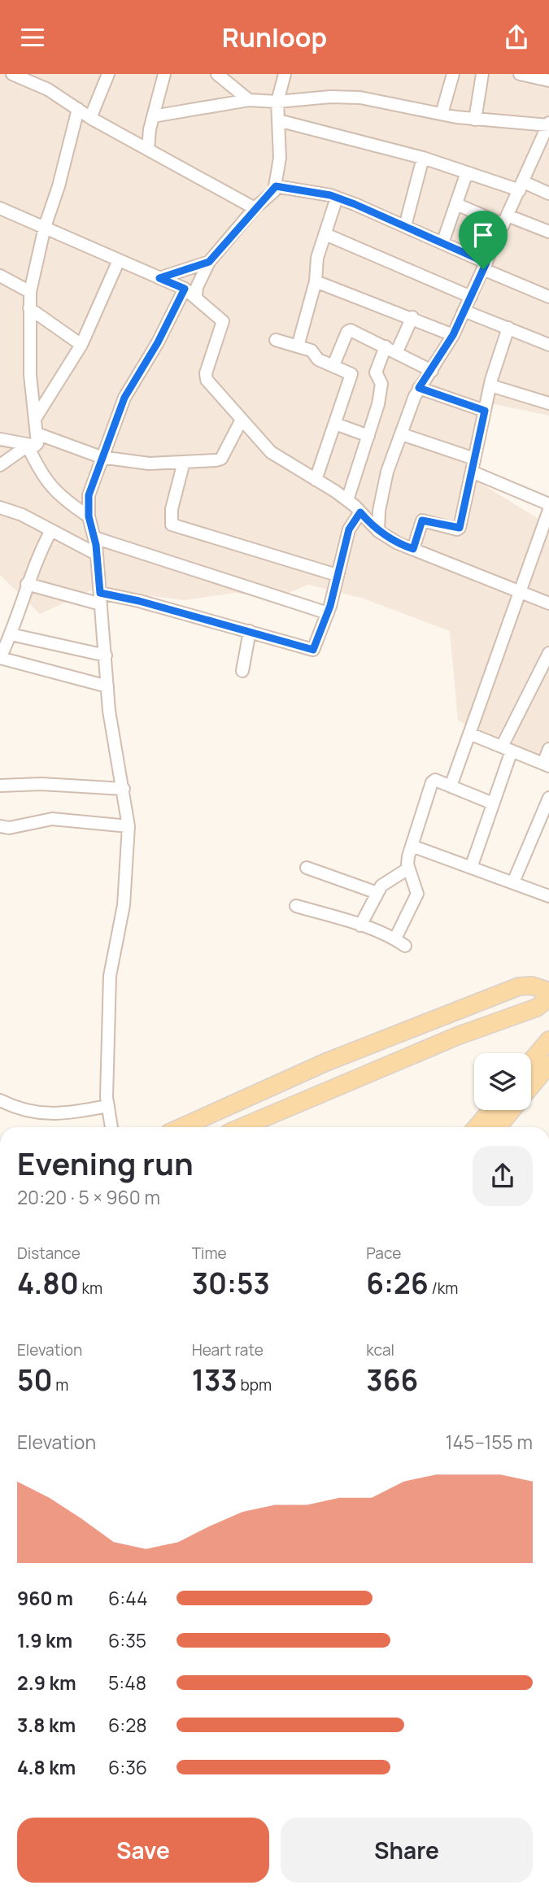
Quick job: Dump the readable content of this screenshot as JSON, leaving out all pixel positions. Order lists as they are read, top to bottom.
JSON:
{
  "page": {
    "header": "Runloop",
    "heading": ["Evening run", "20:20 · 5 × 960 m"],
    "stats": [
      ["Distance", "4.80 km"],
      ["Time", "30:53"],
      ["Pace", "6:26 /km"],
      ["Elevation", "50 m"],
      ["Heart rate", "133 bpm"],
      ["kcal", "366"]
    ],
    "chart": ["Elevation", "145–155 m"],
    "list": [
      {
        "name": "960 m",
        "note": "6:44"
      },
      {
        "name": "1.9 km",
        "note": "6:35"
      },
      {
        "name": "2.9 km",
        "note": "5:48"
      },
      {
        "name": "3.8 km",
        "note": "6:28"
      },
      {
        "name": "4.8 km",
        "note": "6:36"
      }
    ],
    "buttons": ["Save", "Share"]
  }
}
